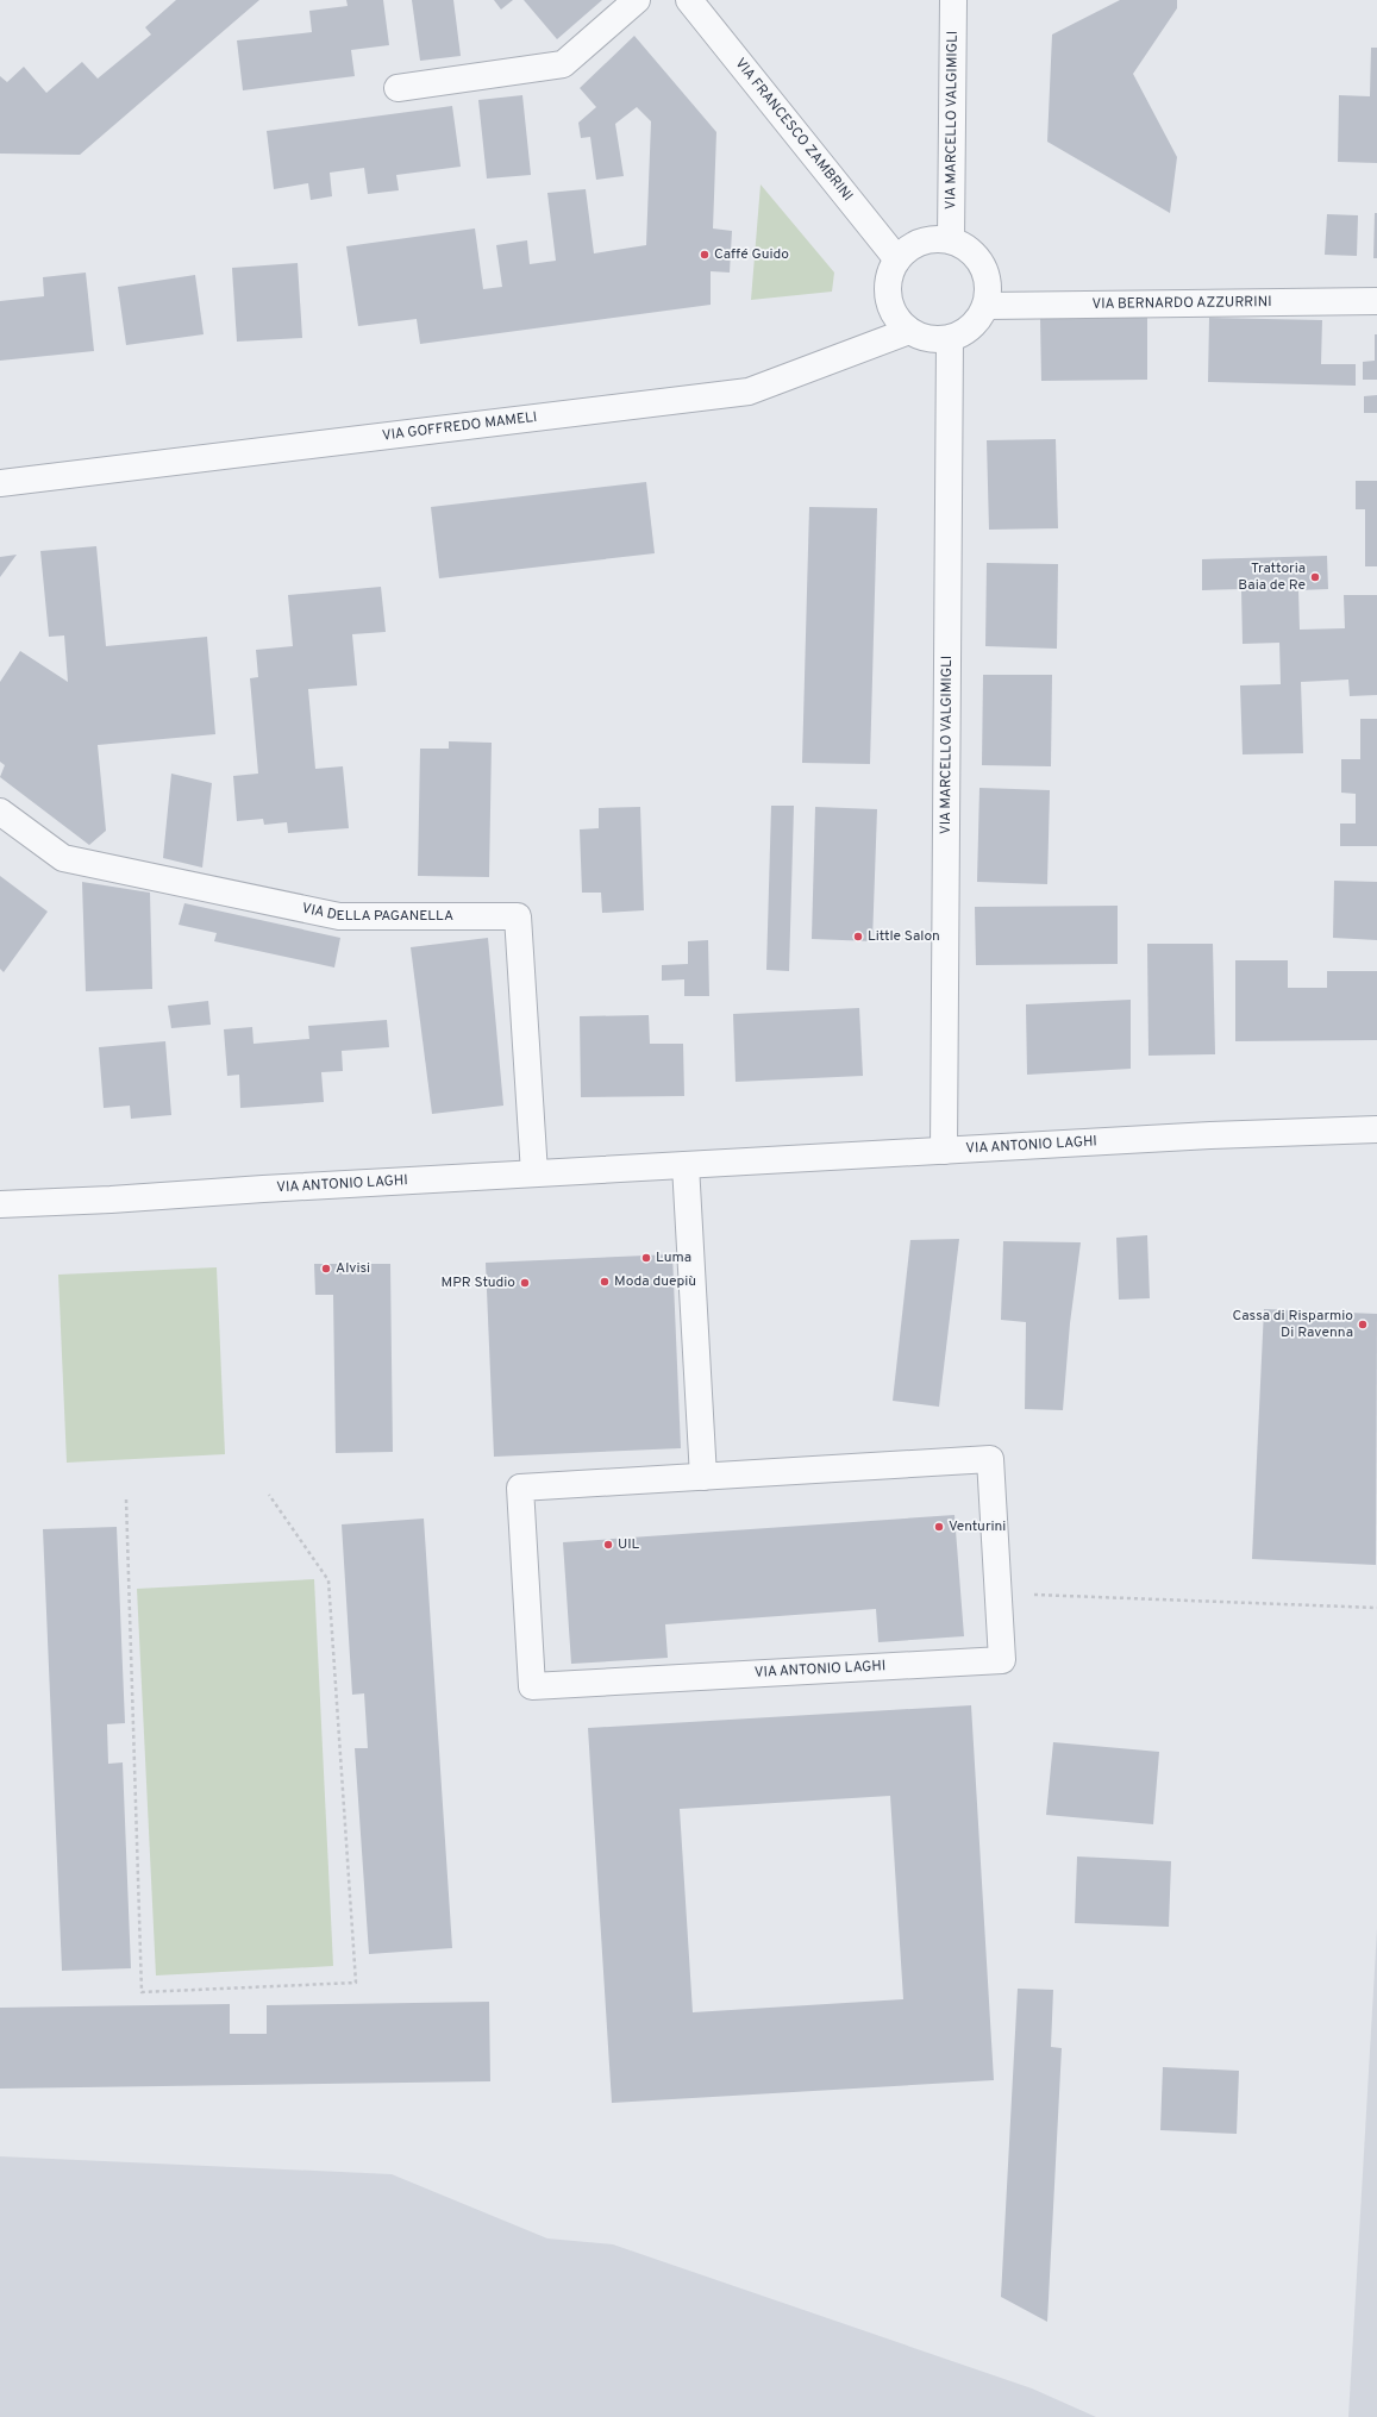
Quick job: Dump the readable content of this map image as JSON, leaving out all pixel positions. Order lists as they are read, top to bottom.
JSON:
{
  "streets": {
    "street": [
      "VIA MARCELLO VALGIMIGLI",
      "VIA FRANCESCO ZAMBRINI",
      "VIA BERNARDO AZZURRINI",
      "VIA GOFFREDO MAMELI",
      "VIA DELLA PAGANELLA",
      "VIA ANTONIO LAGHI"
    ]
  },
  "crossings": [
    ["VIA MARCELLO VALGIMIGLI", "VIA FRANCESCO ZAMBRINI"],
    ["VIA MARCELLO VALGIMIGLI", "VIA BERNARDO AZZURRINI"],
    ["VIA MARCELLO VALGIMIGLI", "VIA GOFFREDO MAMELI"],
    ["VIA MARCELLO VALGIMIGLI", "VIA ANTONIO LAGHI"],
    ["VIA FRANCESCO ZAMBRINI", "VIA BERNARDO AZZURRINI"],
    ["VIA FRANCESCO ZAMBRINI", "VIA GOFFREDO MAMELI"],
    ["VIA BERNARDO AZZURRINI", "VIA GOFFREDO MAMELI"],
    ["VIA DELLA PAGANELLA", "VIA ANTONIO LAGHI"]
  ],
  "places": [
    "Caffé Guido",
    "Trattoria Baia de Re",
    "Little Salon",
    "Luma",
    "Alvisi",
    "Moda duepiù",
    "MPR Studio",
    "Cassa di Risparmio Di Ravenna",
    "Venturini",
    "UIL"
  ]
}
